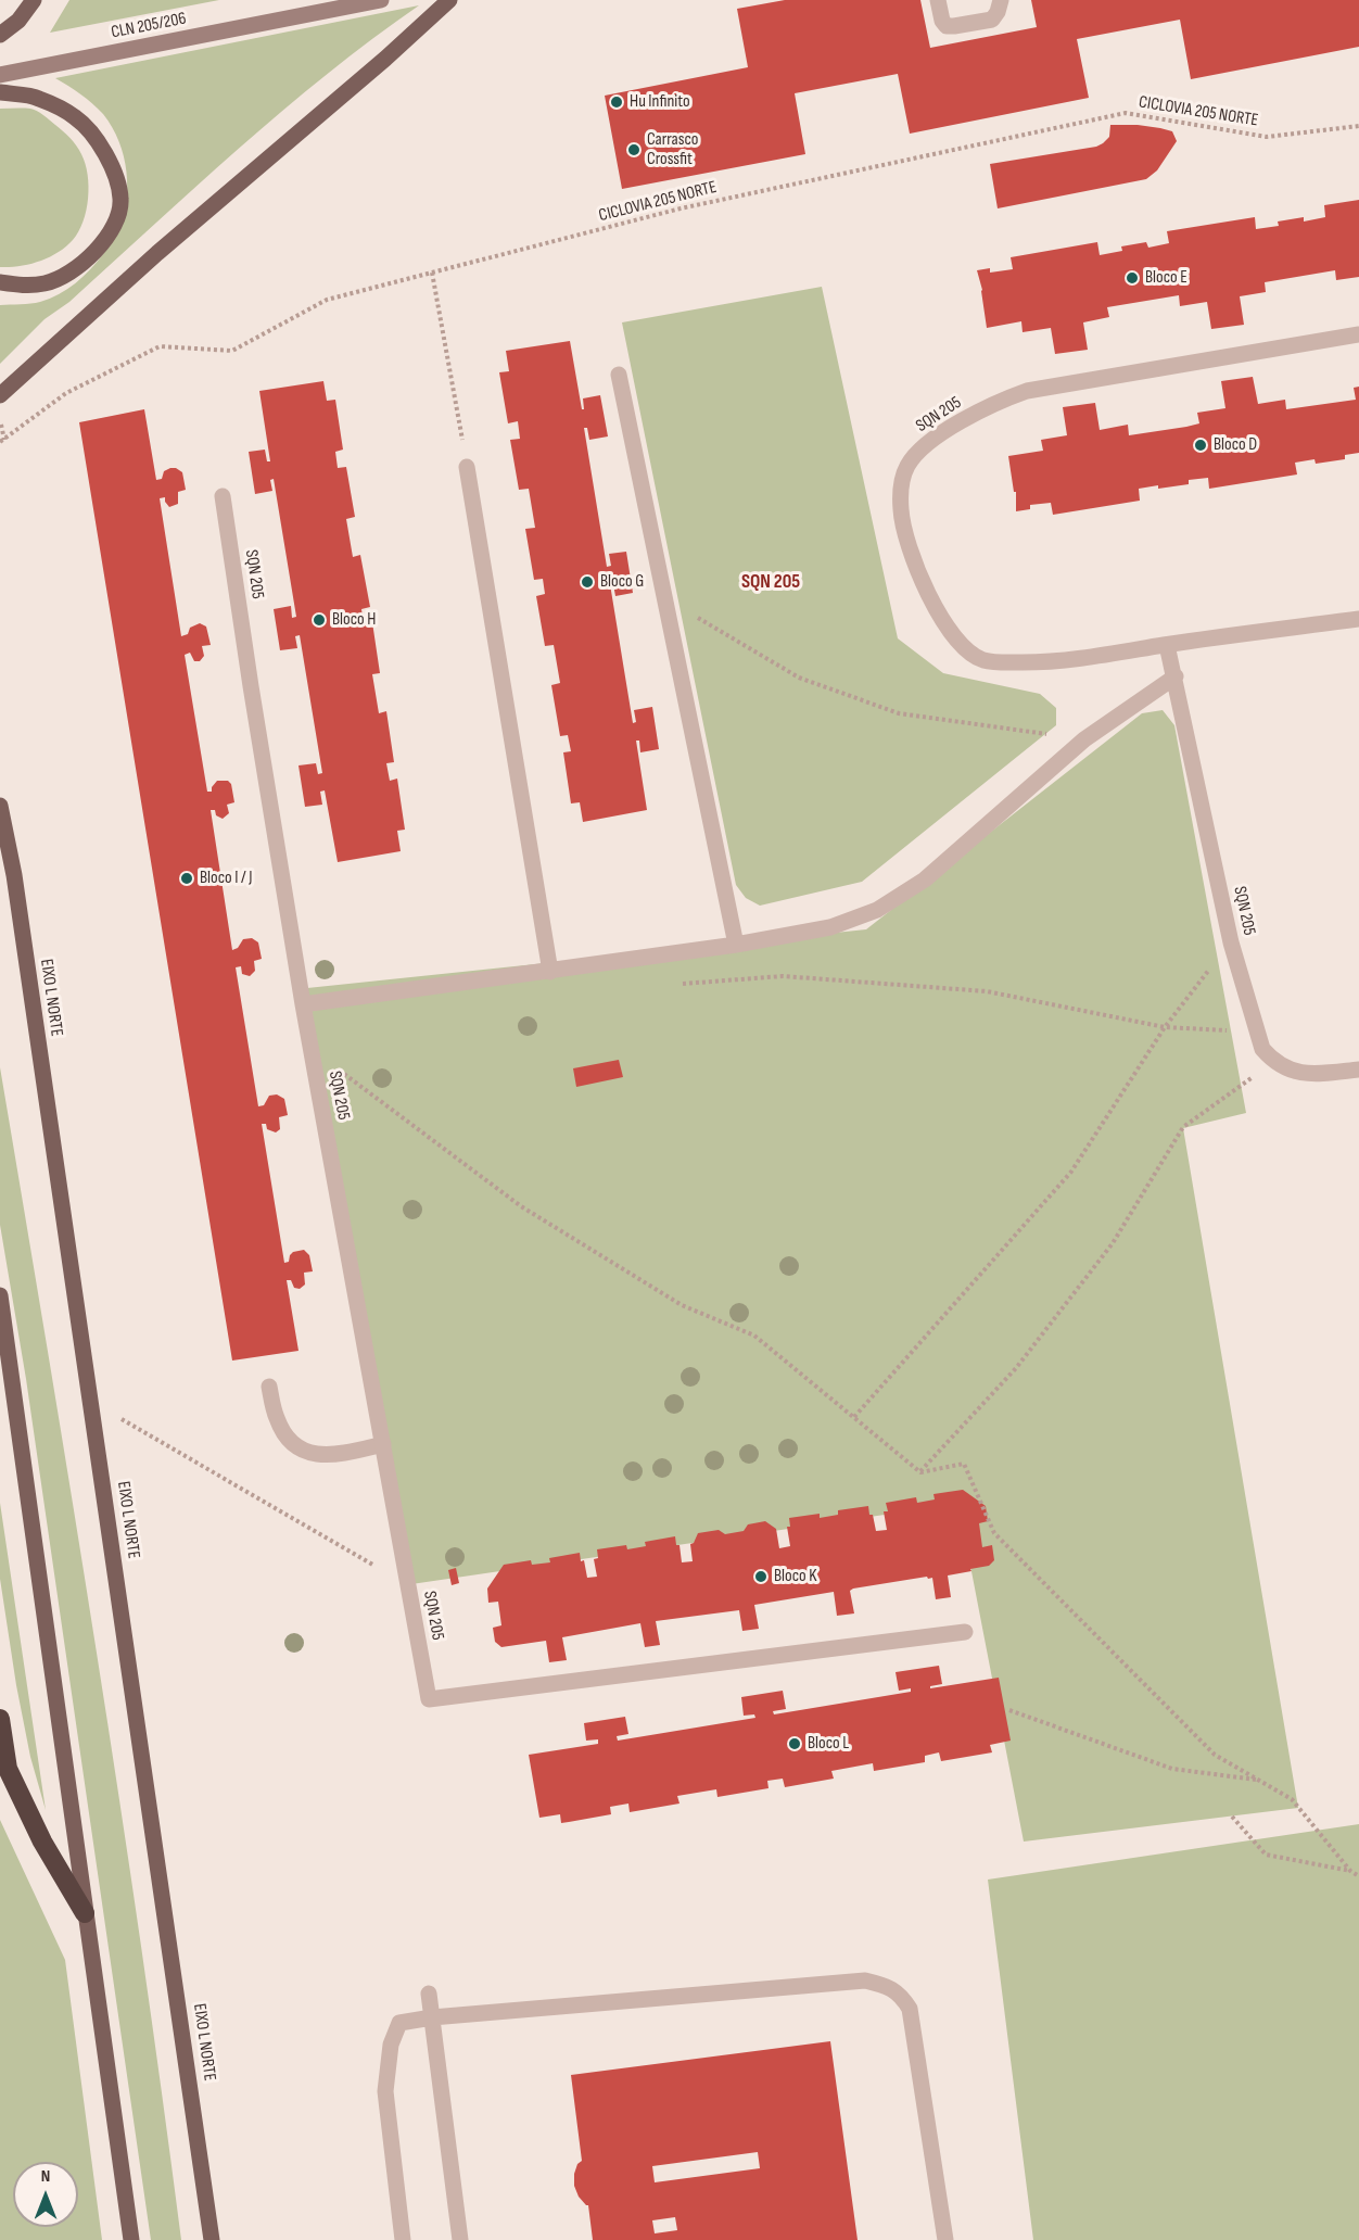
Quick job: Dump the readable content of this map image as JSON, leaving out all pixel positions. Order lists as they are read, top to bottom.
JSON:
{
  "streets": {
    "main road": ["EIXO L NORTE"],
    "street": ["CLN 205/206", "SQN 205"],
    "path": ["CICLOVIA 205 NORTE"]
  },
  "districts": ["SQN 205"],
  "places": [
    "Hu Infinito",
    "Carrasco Crossfit",
    "Bloco E",
    "Bloco D",
    "Bloco G",
    "Bloco H",
    "Bloco I / J",
    "Bloco K",
    "Bloco L"
  ],
  "north": "top"
}
